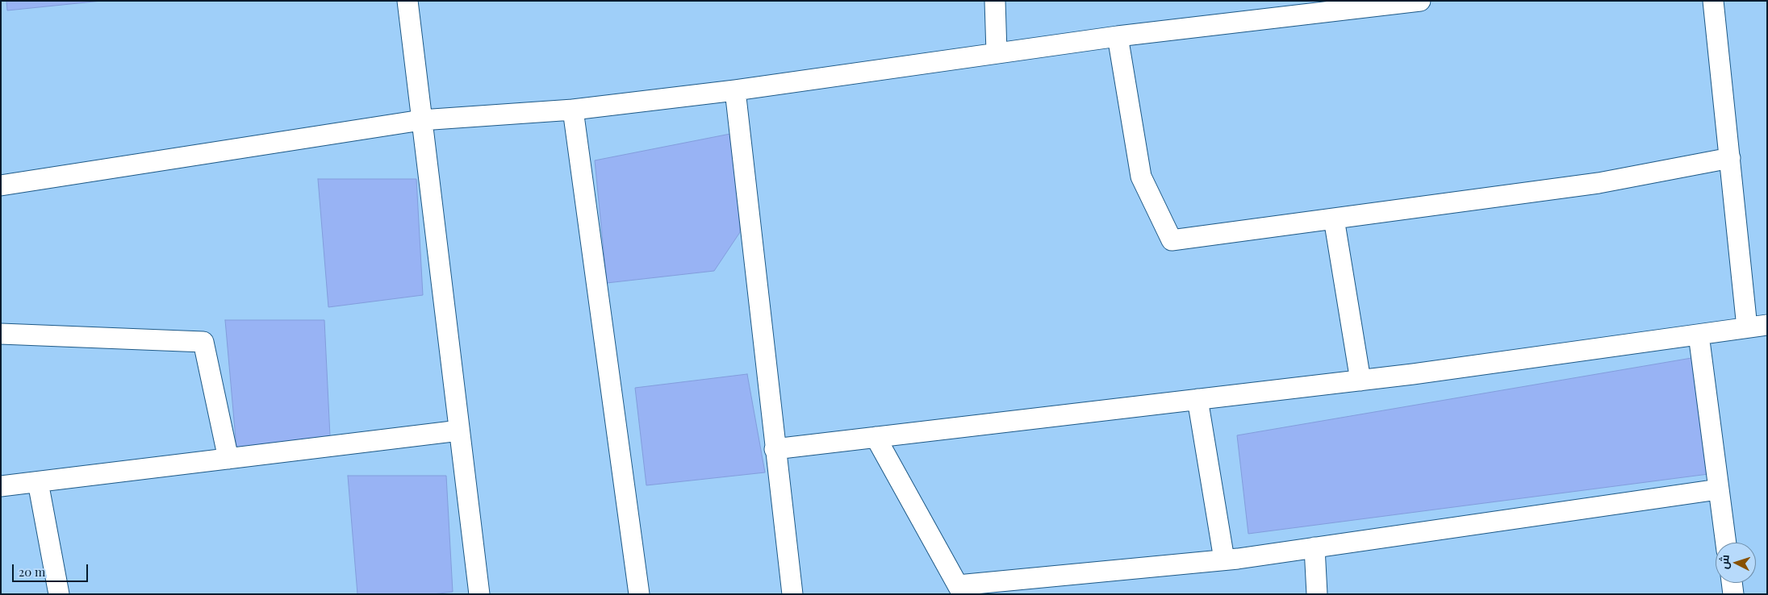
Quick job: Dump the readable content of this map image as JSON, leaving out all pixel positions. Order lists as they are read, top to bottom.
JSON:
{
  "scale_bar": "20 m",
  "north": "left"
}
